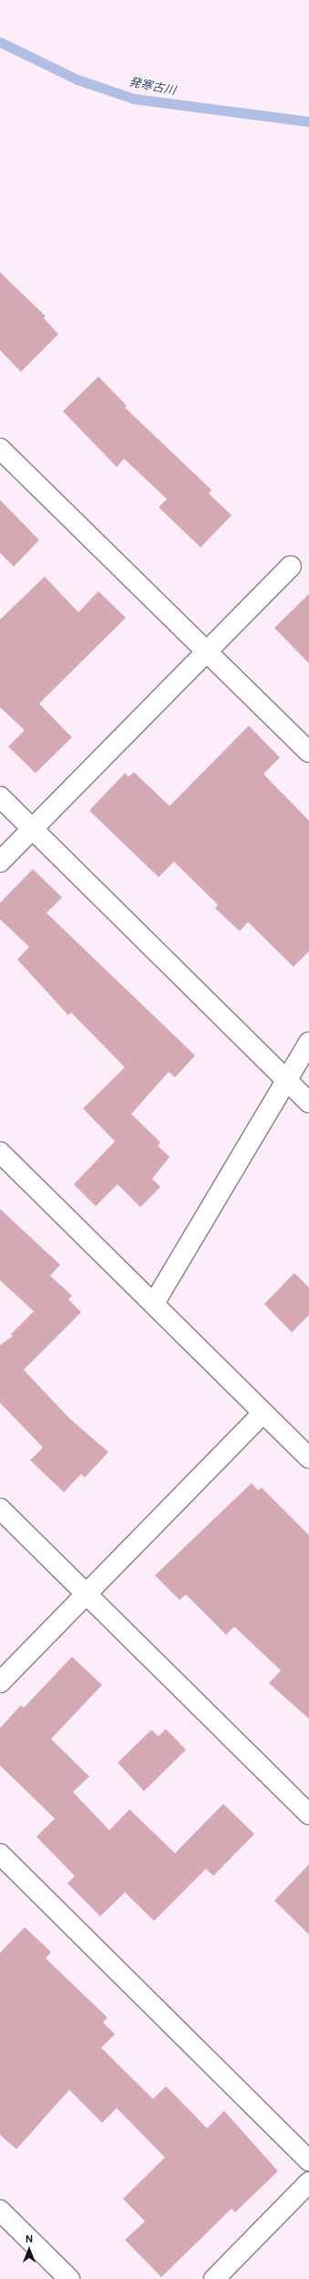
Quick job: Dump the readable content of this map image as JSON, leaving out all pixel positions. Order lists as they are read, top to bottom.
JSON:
{
  "water": ["発寒古川"],
  "north": "top"
}
